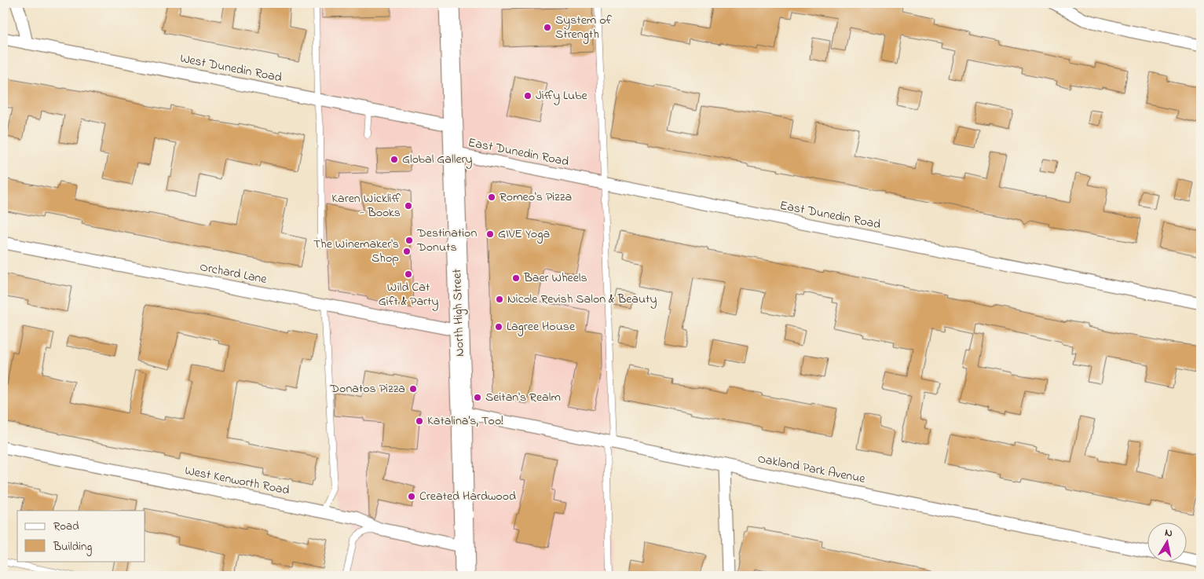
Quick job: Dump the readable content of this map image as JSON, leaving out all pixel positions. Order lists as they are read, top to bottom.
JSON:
{
  "streets": {
    "main road": ["North High Street"],
    "street": [
      "West Dunedin Road",
      "East Dunedin Road",
      "Orchard Lane",
      "Oakland Park Avenue",
      "West Kenworth Road"
    ]
  },
  "crossings": [
    ["West Dunedin Road", "North High Street"],
    ["East Dunedin Road", "North High Street"],
    ["Orchard Lane", "North High Street"],
    ["North High Street", "Oakland Park Avenue"],
    ["North High Street", "West Kenworth Road"]
  ],
  "places": [
    "System of Strength",
    "Jiffy Lube",
    "Global Gallery",
    "Romeo's Pizza",
    "Karen Wickliff - Books",
    "GIVE Yoga",
    "Destination Donuts",
    "The Winemaker's Shop",
    "Wild Cat Gift & Party",
    "Baer Wheels",
    "Nicole Revish Salon & Beauty",
    "Lagree House",
    "Donatos Pizza",
    "Seitan's Realm",
    "Katalina’s, Too!",
    "Created Hardwood"
  ],
  "legend": ["Road", "Building"],
  "north": "top"
}
